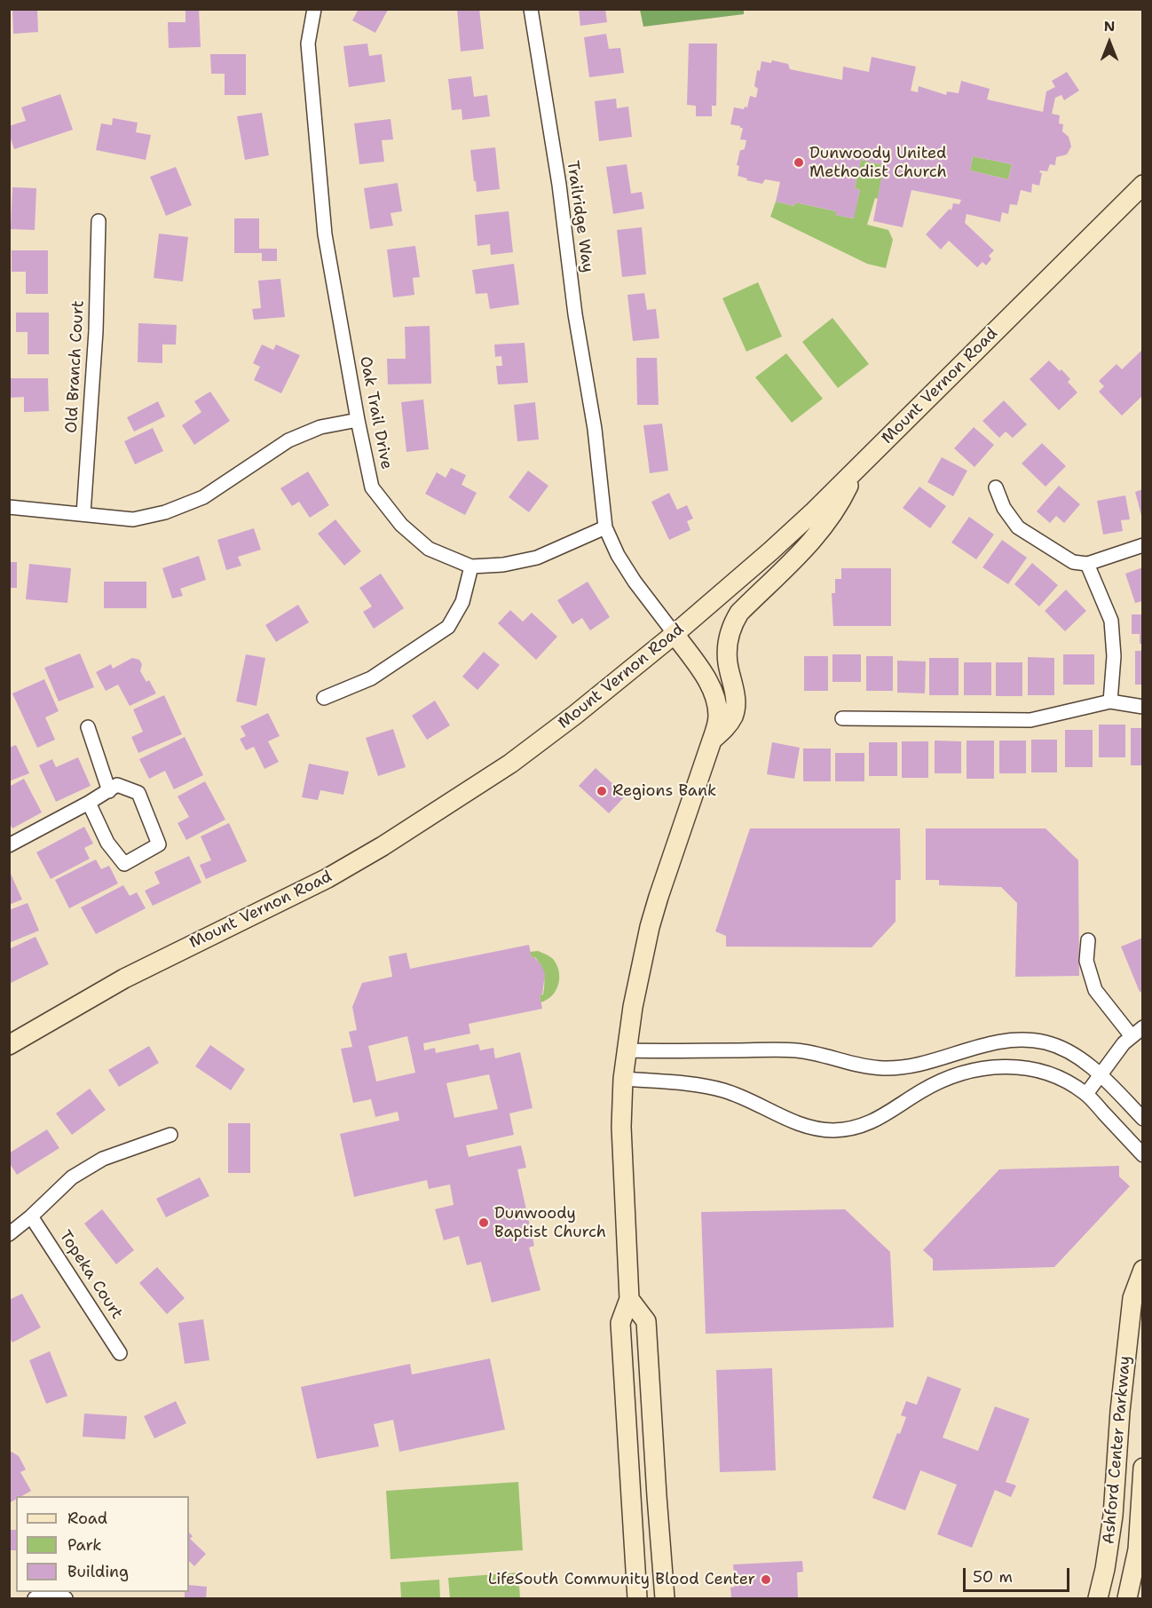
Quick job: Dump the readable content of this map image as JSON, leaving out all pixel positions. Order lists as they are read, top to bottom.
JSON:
{
  "streets": {
    "main road": ["Mount Vernon Road", "Ashford Center Parkway"],
    "street": [
      "Trailridge Way",
      "Old Branch Court",
      "Oak Trail Drive",
      "Topeka Court"
    ]
  },
  "crossings": [
    ["Trailridge Way", "Oak Trail Drive"]
  ],
  "places": [
    "Dunwoody United Methodist Church",
    "Regions Bank",
    "Dunwoody Baptist Church",
    "LifeSouth Community Blood Center"
  ],
  "legend": ["Road", "Park", "Building"],
  "scale_bar": "50 m",
  "north": "top"
}
